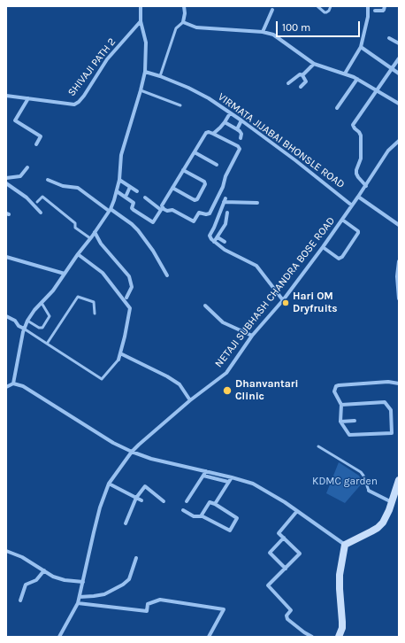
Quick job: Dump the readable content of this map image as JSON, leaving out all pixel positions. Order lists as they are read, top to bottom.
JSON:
{
  "streets": {
    "street": ["SHIVAJI PATH 2", "VIRMATA JIJABAI BHONSLE ROAD", "NETAJI SUBHASH CHANDRA BOSE ROAD"]
  },
  "crossings": [
    ["VIRMATA JIJABAI BHONSLE ROAD", "NETAJI SUBHASH CHANDRA BOSE ROAD"]
  ],
  "parks": ["KDMC garden"],
  "places": ["Hari OM Dryfruits", "Dhanvantari Clinic"],
  "scale_bar": "100 m"
}
